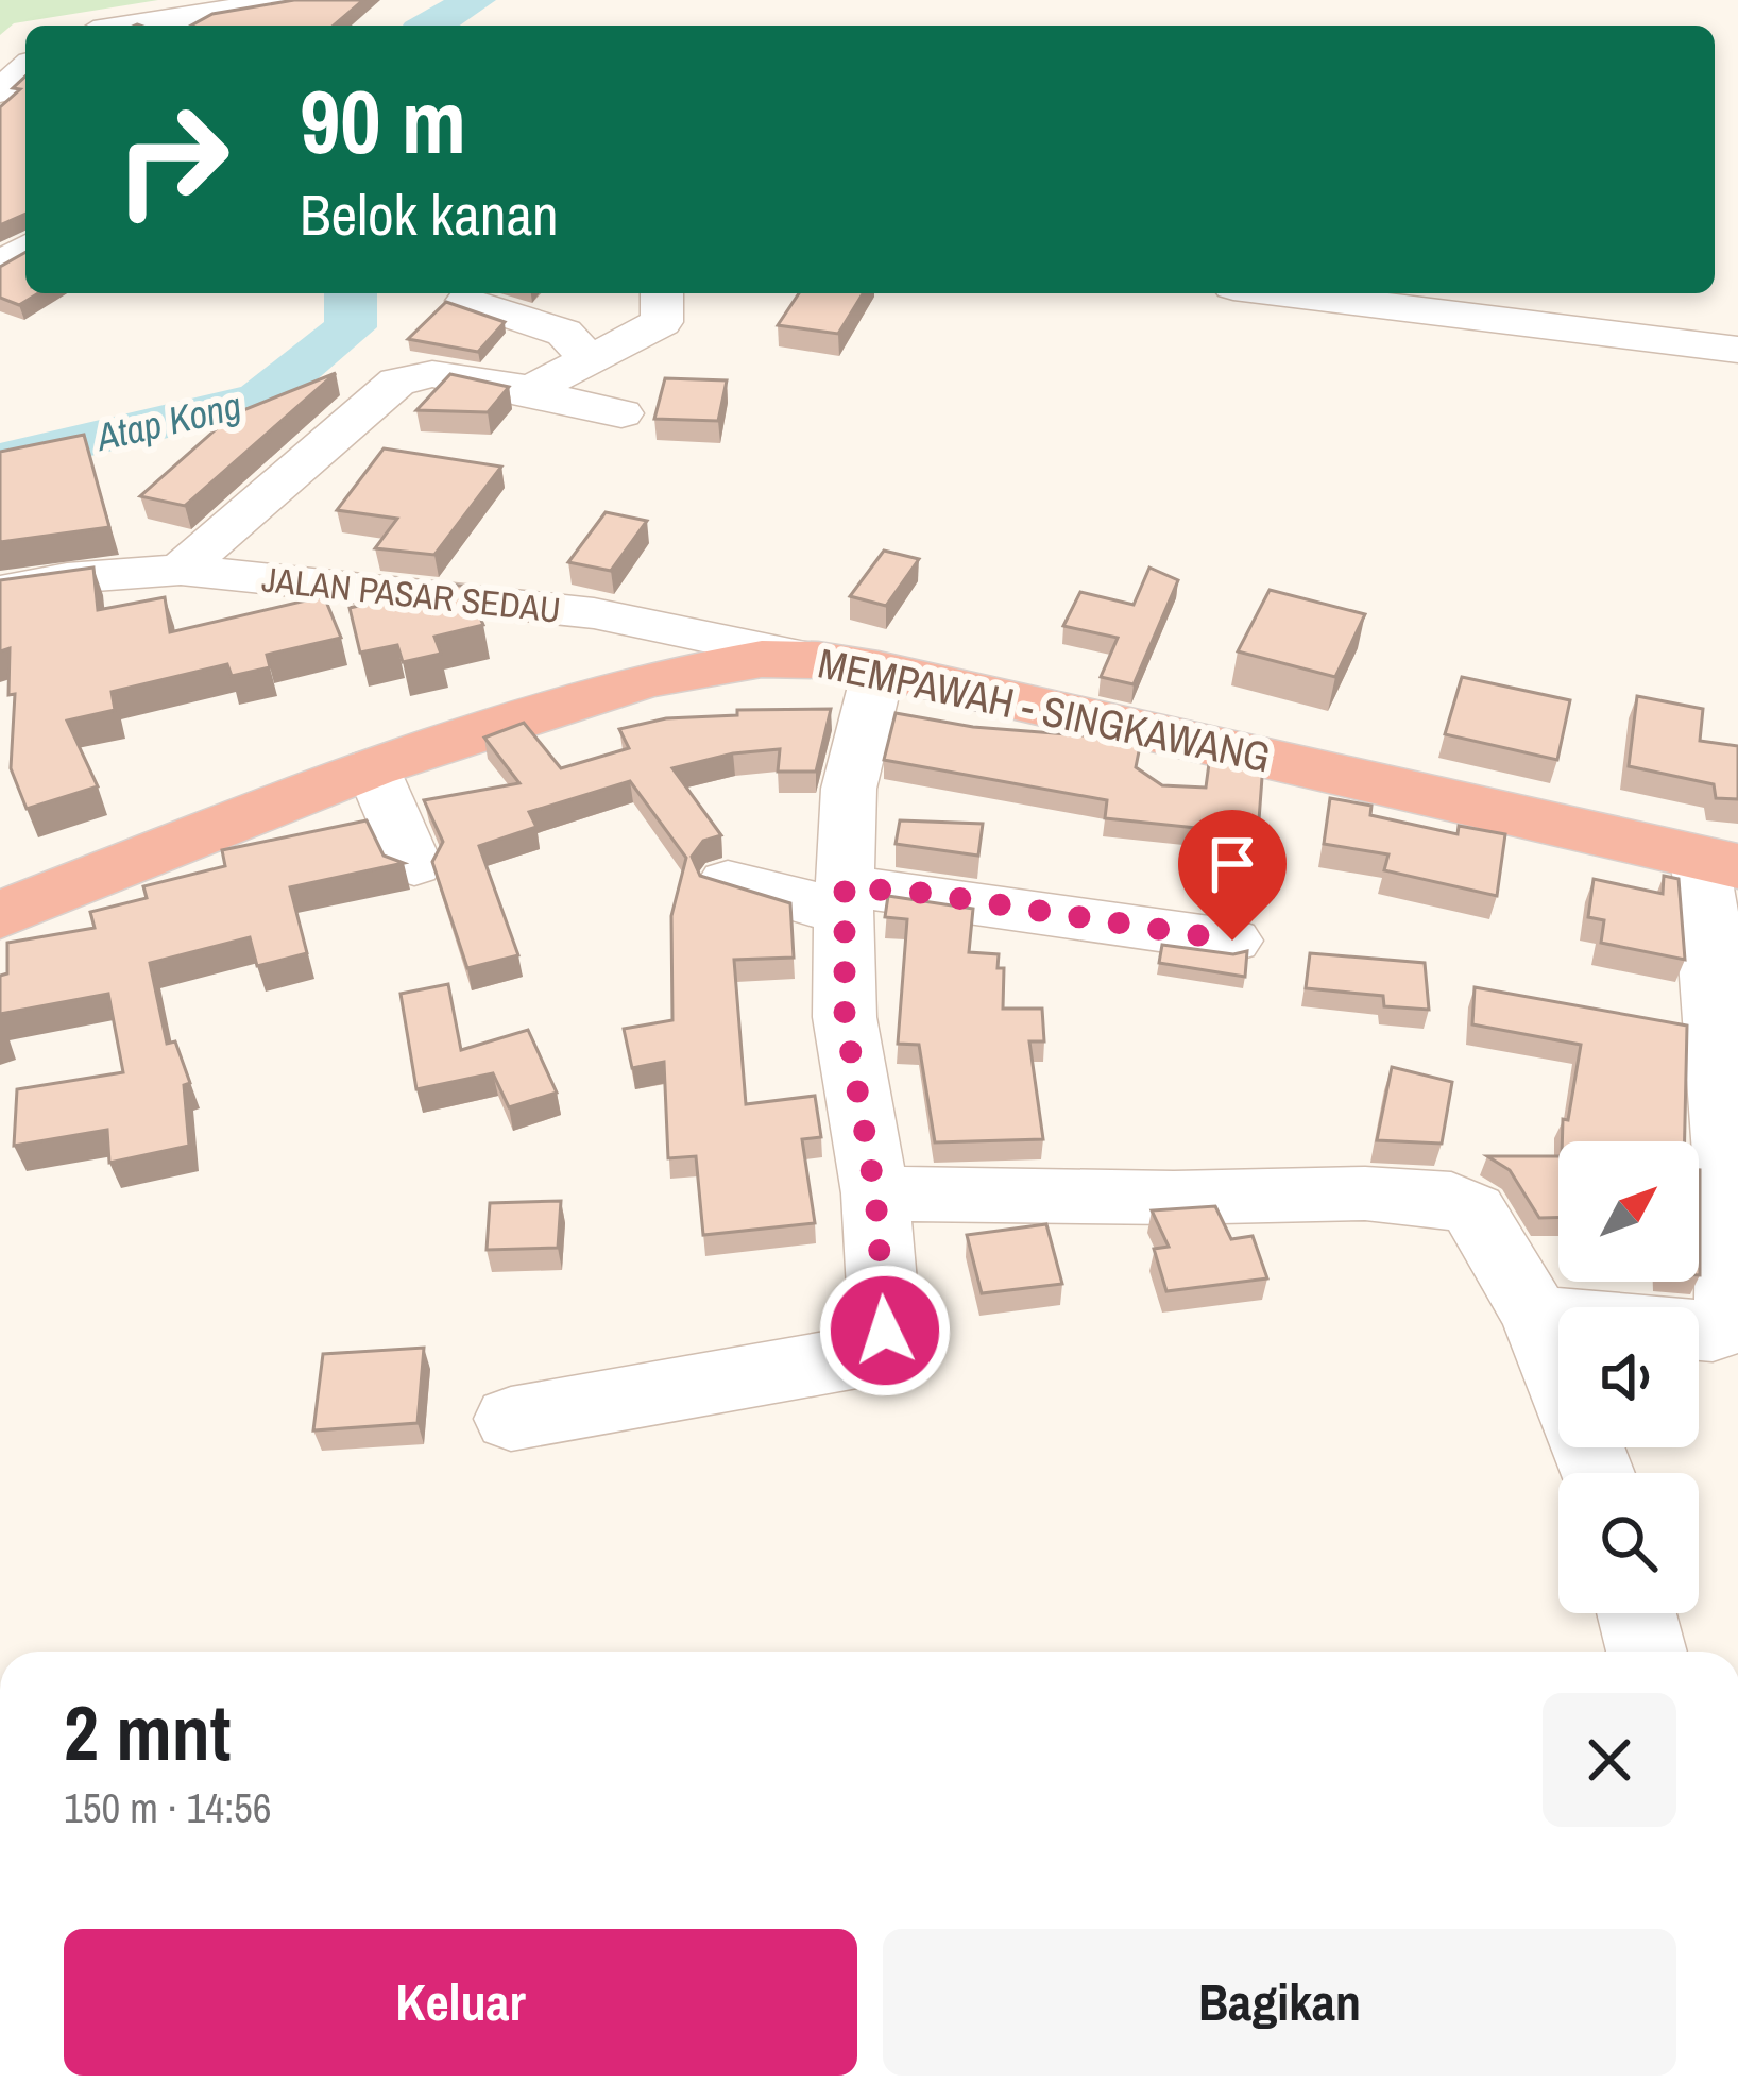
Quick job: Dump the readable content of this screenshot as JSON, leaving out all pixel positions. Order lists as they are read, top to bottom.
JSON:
{
  "streets": {
    "highway": ["MEMPAWAH - SINGKAWANG"],
    "street": ["JALAN PASAR SEDAU"]
  },
  "crossings": [
    ["JALAN PASAR SEDAU", "MEMPAWAH - SINGKAWANG"]
  ],
  "water": ["Atap Kong"],
  "north": "top right",
  "page": {
    "turn": ["90 m", "Belok kanan"],
    "heading": ["2 mnt", "150 m · 14:56"],
    "buttons": ["Keluar", "Bagikan"]
  }
}
